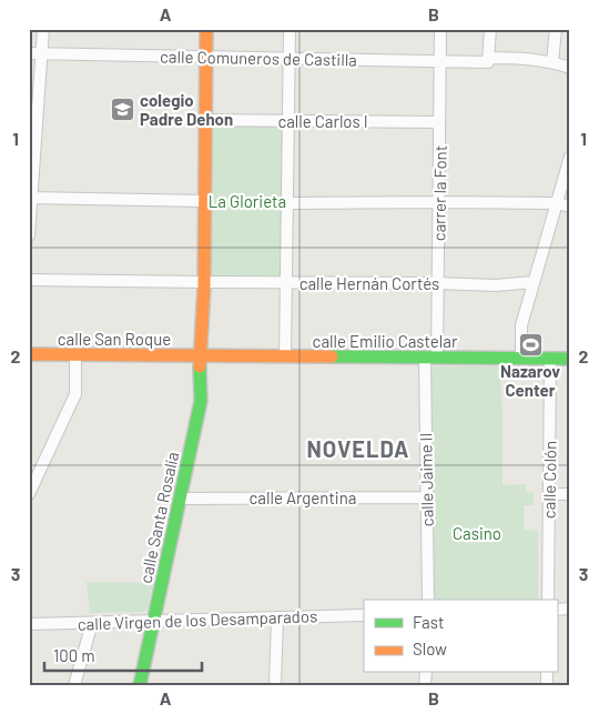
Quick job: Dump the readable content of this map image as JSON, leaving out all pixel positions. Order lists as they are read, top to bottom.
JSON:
{
  "streets": {
    "street": [
      "calle Comuneros de Castilla",
      "calle Carlos I",
      "carrer la Font",
      "calle Hernán Cortés",
      "calle San Roque",
      "calle Emilio Castelar",
      "calle Jaime II",
      "calle Colón",
      "calle Argentina",
      "calle Santa Rosalía",
      "calle Virgen de los Desamparados"
    ]
  },
  "crossings": [
    ["calle Comuneros de Castilla", "carrer la Font"],
    ["calle Carlos I", "carrer la Font"],
    ["carrer la Font", "calle Hernán Cortés"],
    ["carrer la Font", "calle Emilio Castelar"],
    ["carrer la Font", "calle Jaime II"],
    ["calle Hernán Cortés", "calle Santa Rosalía"],
    ["calle San Roque", "calle Emilio Castelar"],
    ["calle San Roque", "calle Santa Rosalía"],
    ["calle Emilio Castelar", "calle Jaime II"],
    ["calle Emilio Castelar", "calle Colón"],
    ["calle Emilio Castelar", "calle Santa Rosalía"],
    ["calle Jaime II", "calle Argentina"],
    ["calle Argentina", "calle Santa Rosalía"],
    ["calle Santa Rosalía", "calle Virgen de los Desamparados"]
  ],
  "districts": ["NOVELDA"],
  "parks": ["La Glorieta", "Casino"],
  "places": {
    "school or university": ["colegio Padre Dehon"],
    "sports": ["Nazarov Center"]
  },
  "legend": ["Fast", "Slow"],
  "scale_bar": "100 m",
  "grid": {
    "columns": ["A", "B"],
    "rows": ["1", "2", "3"]
  }
}
